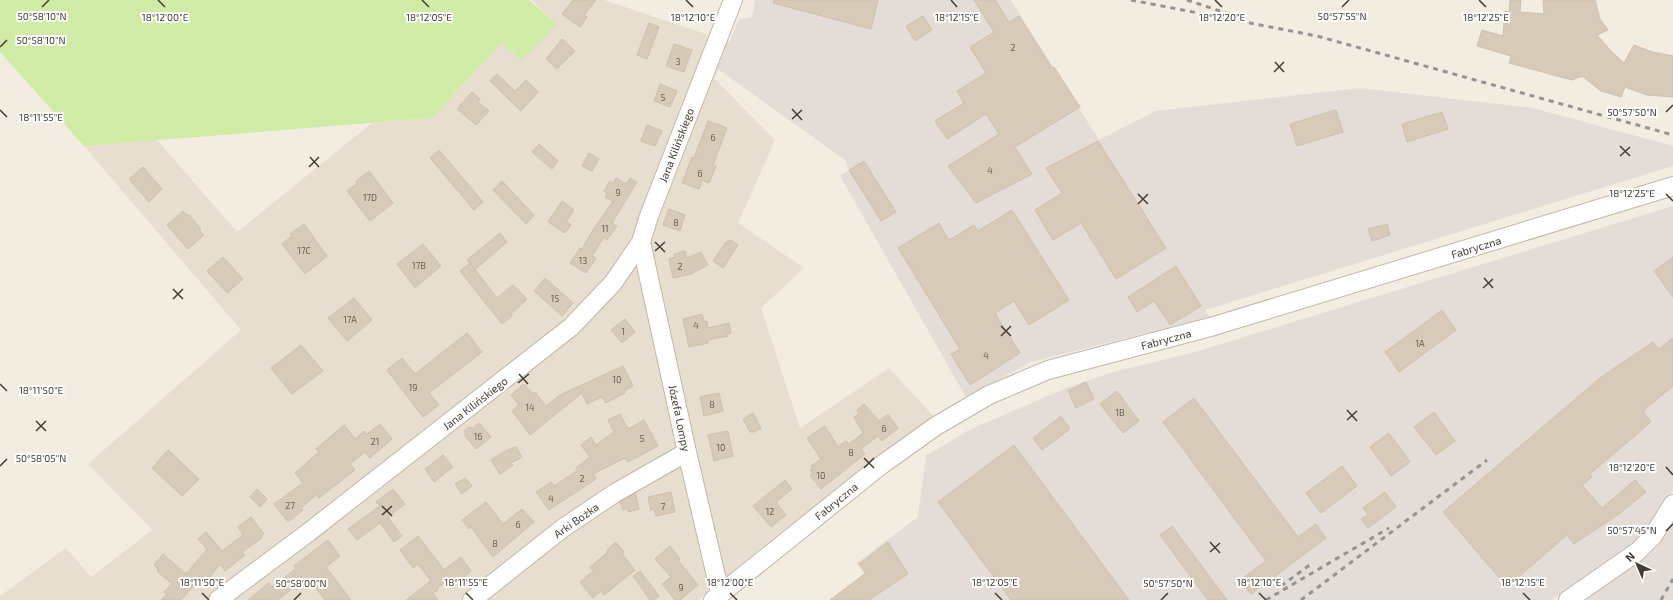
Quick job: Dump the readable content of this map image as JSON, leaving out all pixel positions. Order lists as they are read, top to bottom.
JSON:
{
  "streets": {
    "street": [
      "Jana Kilińskiego",
      "Fabryczna",
      "Józefa Lompy",
      "Arki Bożka"
    ]
  },
  "crossings": [
    ["Jana Kilińskiego", "Józefa Lompy"],
    ["Fabryczna", "Józefa Lompy"],
    ["Józefa Lompy", "Arki Bożka"]
  ],
  "house_numbers": [
    "2",
    "3",
    "5",
    "6",
    "4",
    "6",
    "9",
    "17D",
    "8",
    "11",
    "17C",
    "13",
    "17B",
    "2",
    "15",
    "17A",
    "4",
    "1",
    "1A",
    "4",
    "10",
    "19",
    "8",
    "14",
    "1B",
    "6",
    "16",
    "5",
    "21",
    "10",
    "8",
    "10",
    "2",
    "4",
    "27",
    "7",
    "12",
    "6",
    "8",
    "9"
  ],
  "north": "top left",
  "coordinates": [
    "50°58'10\"N",
    "50°57'55\"N",
    "18°12'00\"E",
    "18°12'05\"E",
    "18°12'10\"E",
    "18°12'15\"E",
    "18°12'20\"E",
    "18°12'25\"E",
    "50°57'50\"N",
    "18°11'55\"E",
    "18°11'50\"E",
    "50°58'05\"N",
    "50°57'45\"N",
    "50°58'00\"N"
  ]
}
